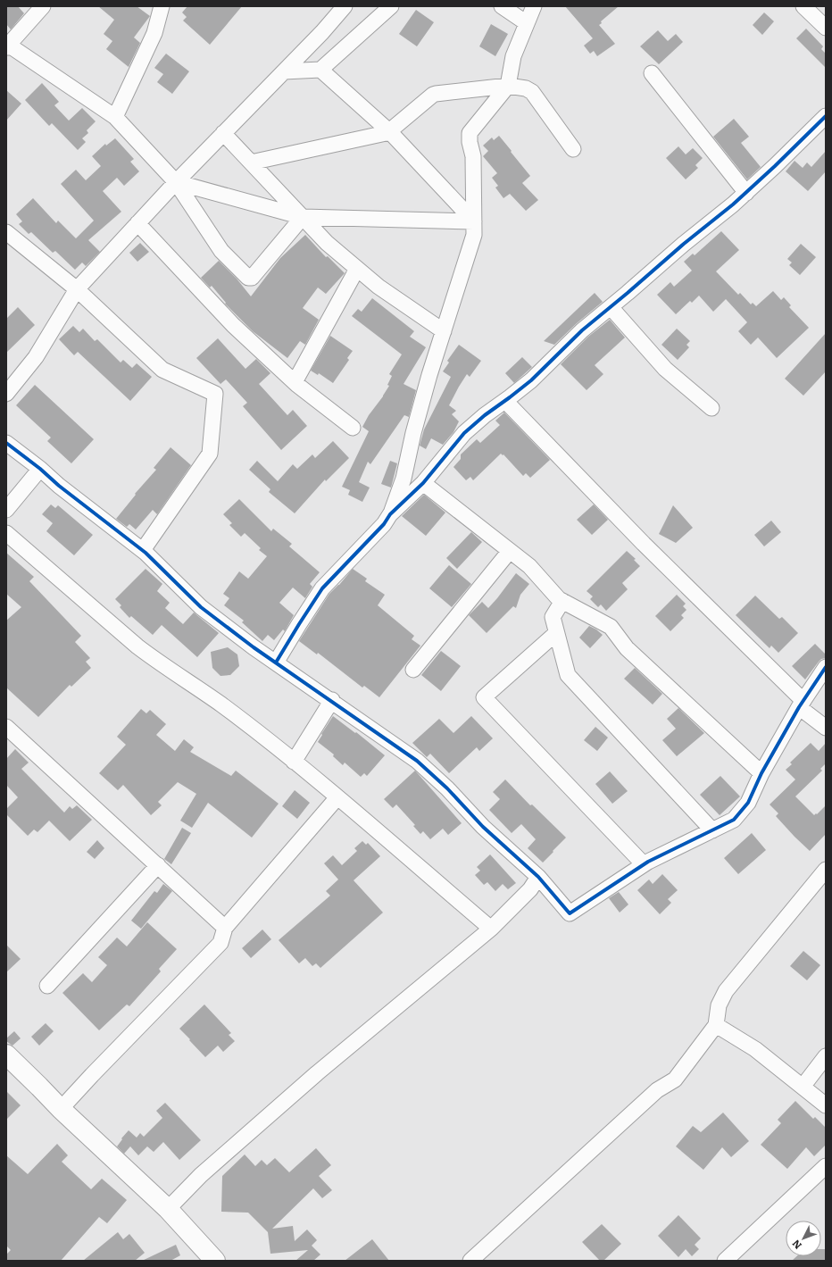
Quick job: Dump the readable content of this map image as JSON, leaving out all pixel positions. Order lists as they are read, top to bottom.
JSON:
{
  "north": "bottom left"
}
